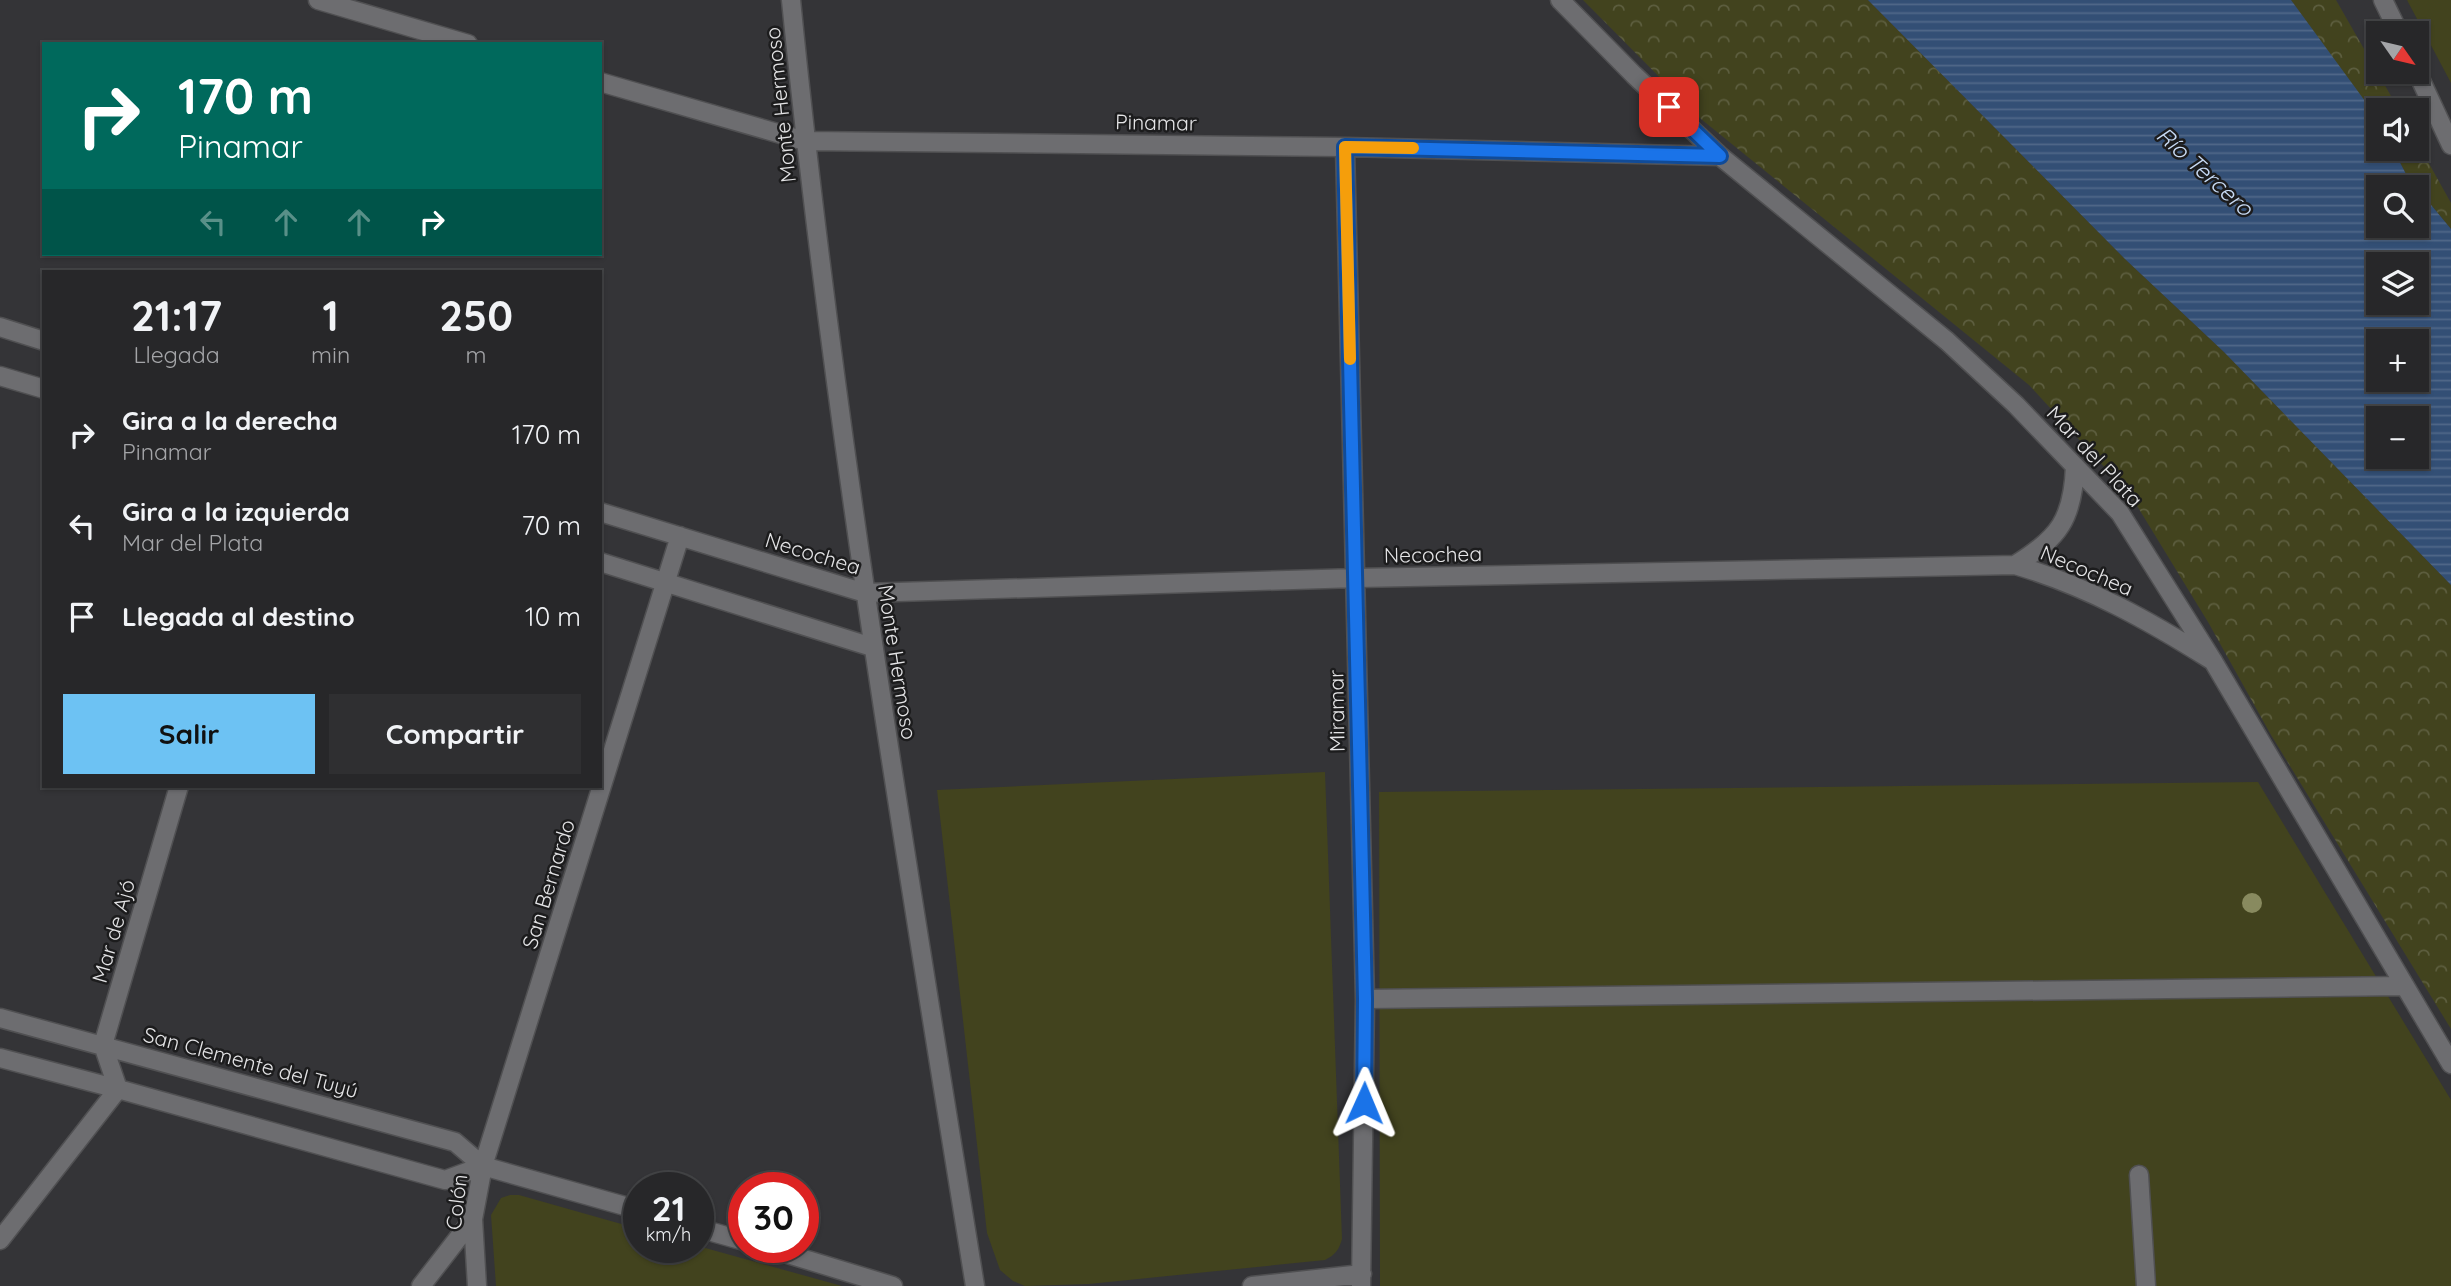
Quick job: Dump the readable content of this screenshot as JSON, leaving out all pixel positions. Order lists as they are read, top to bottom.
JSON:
{
  "streets": {
    "street": [
      "Monte Hermoso",
      "Pinamar",
      "Mar del Plata",
      "Necochea",
      "Miramar",
      "San Bernardo",
      "Mar de Ajó",
      "San Clemente del Tuyú",
      "Colón"
    ]
  },
  "crossings": [
    ["Monte Hermoso", "Pinamar"],
    ["Monte Hermoso", "Necochea"],
    ["Pinamar", "Mar del Plata"],
    ["Pinamar", "Miramar"],
    ["Mar del Plata", "Necochea"],
    ["Necochea", "Miramar"],
    ["Necochea", "San Bernardo"],
    ["San Bernardo", "San Clemente del Tuyú"],
    ["San Bernardo", "Colón"],
    ["Mar de Ajó", "San Clemente del Tuyú"],
    ["San Clemente del Tuyú", "Colón"]
  ],
  "water": ["Río Tercero"],
  "north": "bottom right",
  "page": {
    "map_buttons": ["+", "−"],
    "turn": ["170 m", "Pinamar"],
    "eta": [
      "21:17",
      "Llegada",
      "1",
      "min",
      "250",
      "m"
    ],
    "list": [
      {
        "name": "Gira a la derecha",
        "note": "Pinamar",
        "value": "170 m"
      },
      {
        "name": "Gira a la izquierda",
        "note": "Mar del Plata",
        "value": "70 m"
      },
      {
        "name": "Llegada al destino",
        "value": "10 m"
      }
    ],
    "buttons": ["Salir", "Compartir"],
    "speed": "21 km/h",
    "limit": "30"
  }
}
